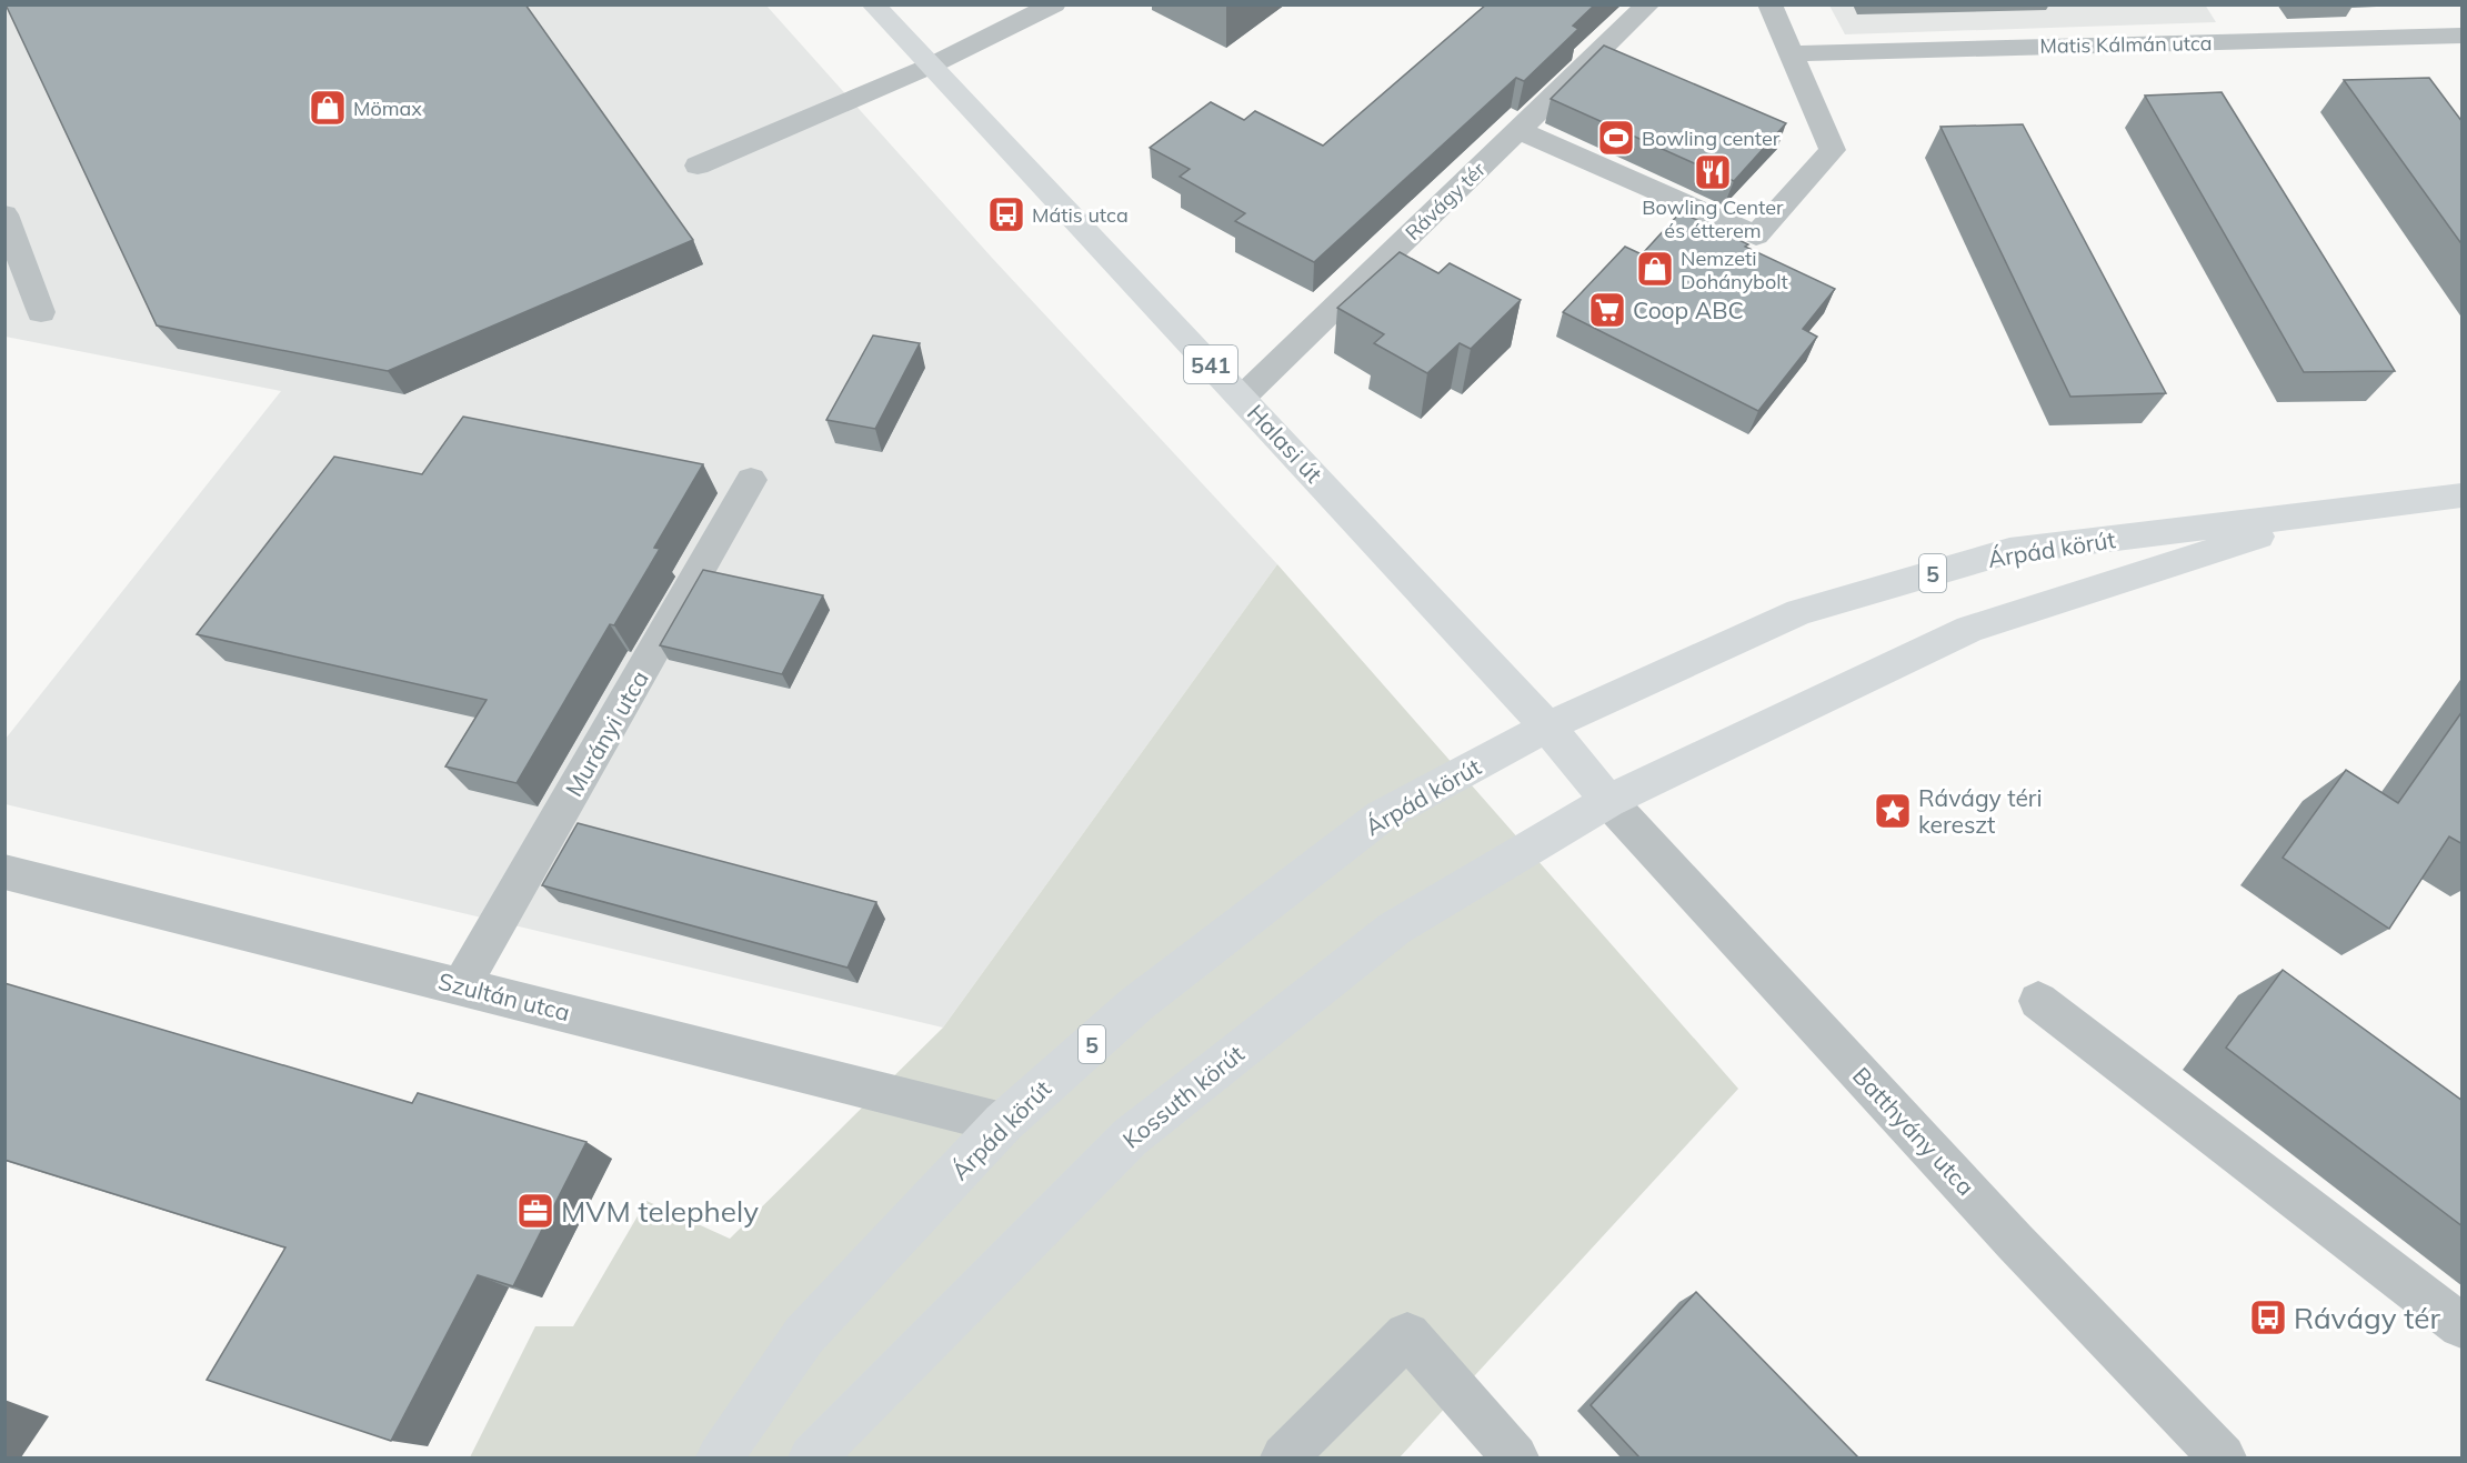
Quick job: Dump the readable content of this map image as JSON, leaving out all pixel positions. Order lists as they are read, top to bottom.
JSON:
{
  "streets": {
    "main road": [
      "541",
      "Halasi út",
      "Árpád körút",
      "5",
      "Kossuth körút"
    ],
    "street": [
      "Matis Kálmán utca",
      "Rávágy tér",
      "Murányi utca",
      "Szultán utca",
      "Batthyány utca"
    ]
  },
  "crossings": [
    ["Rávágy tér", "Halasi út"],
    ["Halasi út", "Árpád körút"],
    ["Halasi út", "Kossuth körút"],
    ["Halasi út", "Batthyány utca"],
    ["Árpád körút", "Szultán utca"],
    ["Árpád körút", "Kossuth körút"],
    ["Árpád körút", "Batthyány utca"],
    ["Murányi utca", "Szultán utca"],
    ["Kossuth körút", "Batthyány utca"]
  ],
  "places": {
    "shop": ["Mömax", "Nemzeti Dohánybolt"],
    "sports": ["Bowling center"],
    "restaurant": ["Bowling Center és étterem"],
    "bus stop": ["Mátis utca", "Rávágy tér"],
    "supermarket": ["Coop ABC"],
    "place": ["Rávágy téri kereszt"],
    "office": ["MVM telephely"]
  }
}
